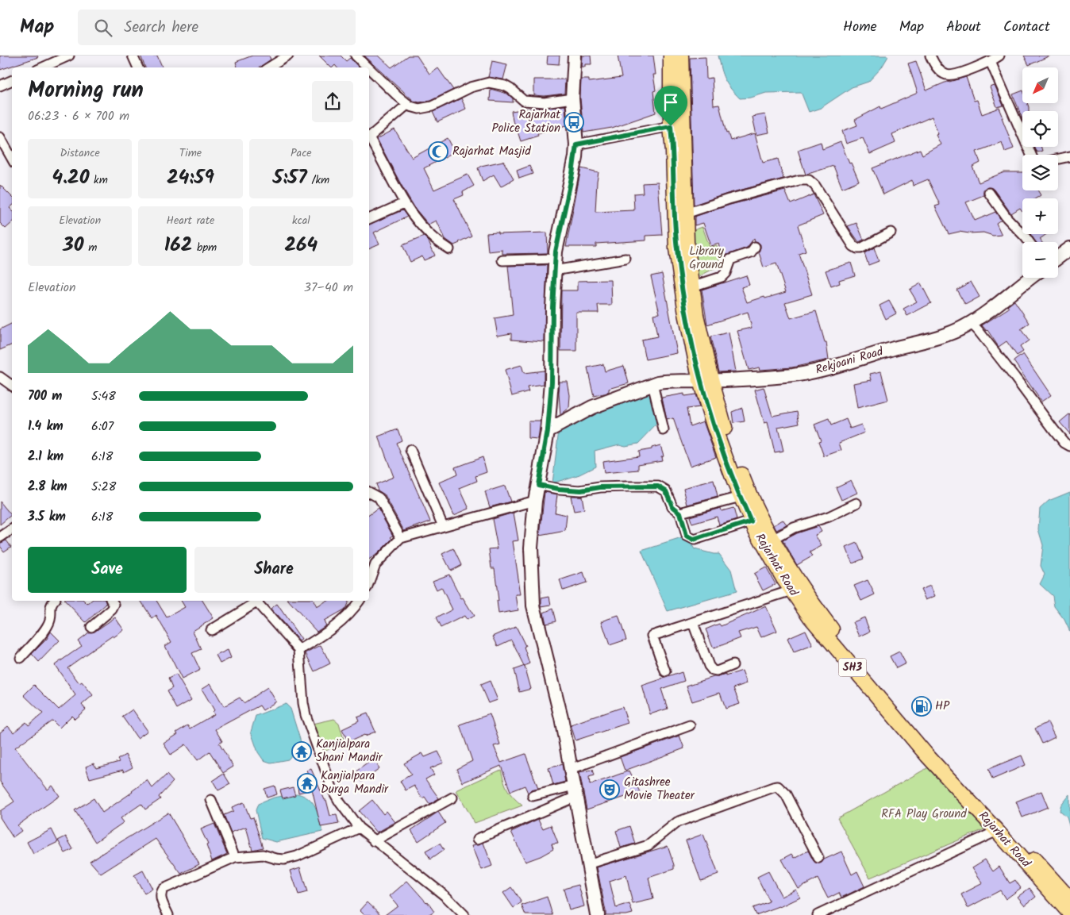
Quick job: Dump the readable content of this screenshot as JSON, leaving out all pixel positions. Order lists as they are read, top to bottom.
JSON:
{
  "streets": {
    "main road": ["Rajarhat Road", "SH3"],
    "street": ["Rekjoani Road"]
  },
  "crossings": [
    ["Rekjoani Road", "Rajarhat Road"]
  ],
  "parks": ["Library Ground", "RFA Play Ground"],
  "places": {
    "bus stop": ["Rajarhat Police Station"],
    "mosque": ["Rajarhat Masjid"],
    "fuel station": ["HP"],
    "temple": ["Kanjialpara Shani Mandir", "Kanjialpara Durga Mandir"],
    "theatre": ["Gitashree Movie Theater"]
  },
  "north": "bottom left",
  "page": {
    "header": "Map",
    "search": "Search here",
    "nav": [
      "Home",
      "Map",
      "About",
      "Contact"
    ],
    "map_buttons": ["+", "−"],
    "heading": ["Morning run", "06:23 · 6 × 700 m"],
    "stats": [
      ["Distance", "4.20 km"],
      ["Time", "24:59"],
      ["Pace", "5:57 /km"],
      ["Elevation", "30 m"],
      ["Heart rate", "162 bpm"],
      ["kcal", "264"]
    ],
    "chart": ["Elevation", "37–40 m"],
    "list": [
      {
        "name": "700 m",
        "note": "5:48"
      },
      {
        "name": "1.4 km",
        "note": "6:07"
      },
      {
        "name": "2.1 km",
        "note": "6:18"
      },
      {
        "name": "2.8 km",
        "note": "5:28"
      },
      {
        "name": "3.5 km",
        "note": "6:18"
      }
    ],
    "buttons": ["Save", "Share"]
  }
}
